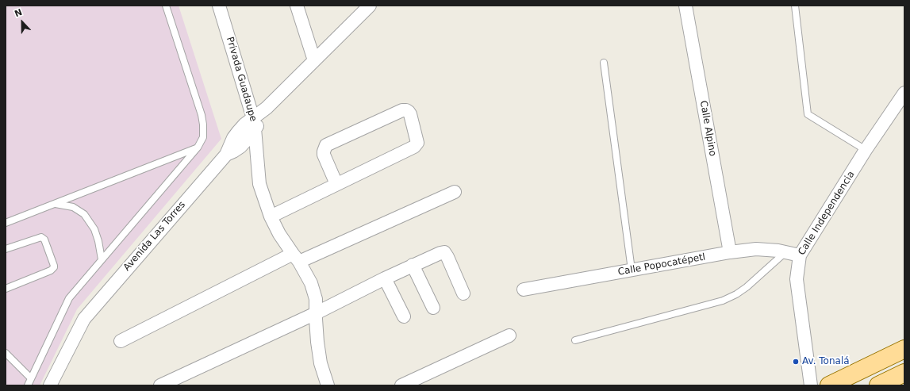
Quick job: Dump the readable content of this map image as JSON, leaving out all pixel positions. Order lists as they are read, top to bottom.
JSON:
{
  "streets": {
    "street": [
      "Privada Guadaupe",
      "Calle Alpino",
      "Calle Independencia",
      "Avenida Las Torres",
      "Calle Popocatépetl"
    ]
  },
  "crossings": [
    ["Privada Guadaupe", "Avenida Las Torres"],
    ["Calle Alpino", "Calle Popocatépetl"],
    ["Calle Independencia", "Calle Popocatépetl"]
  ],
  "places": ["Av. Tonalá"],
  "north": "top"
}
